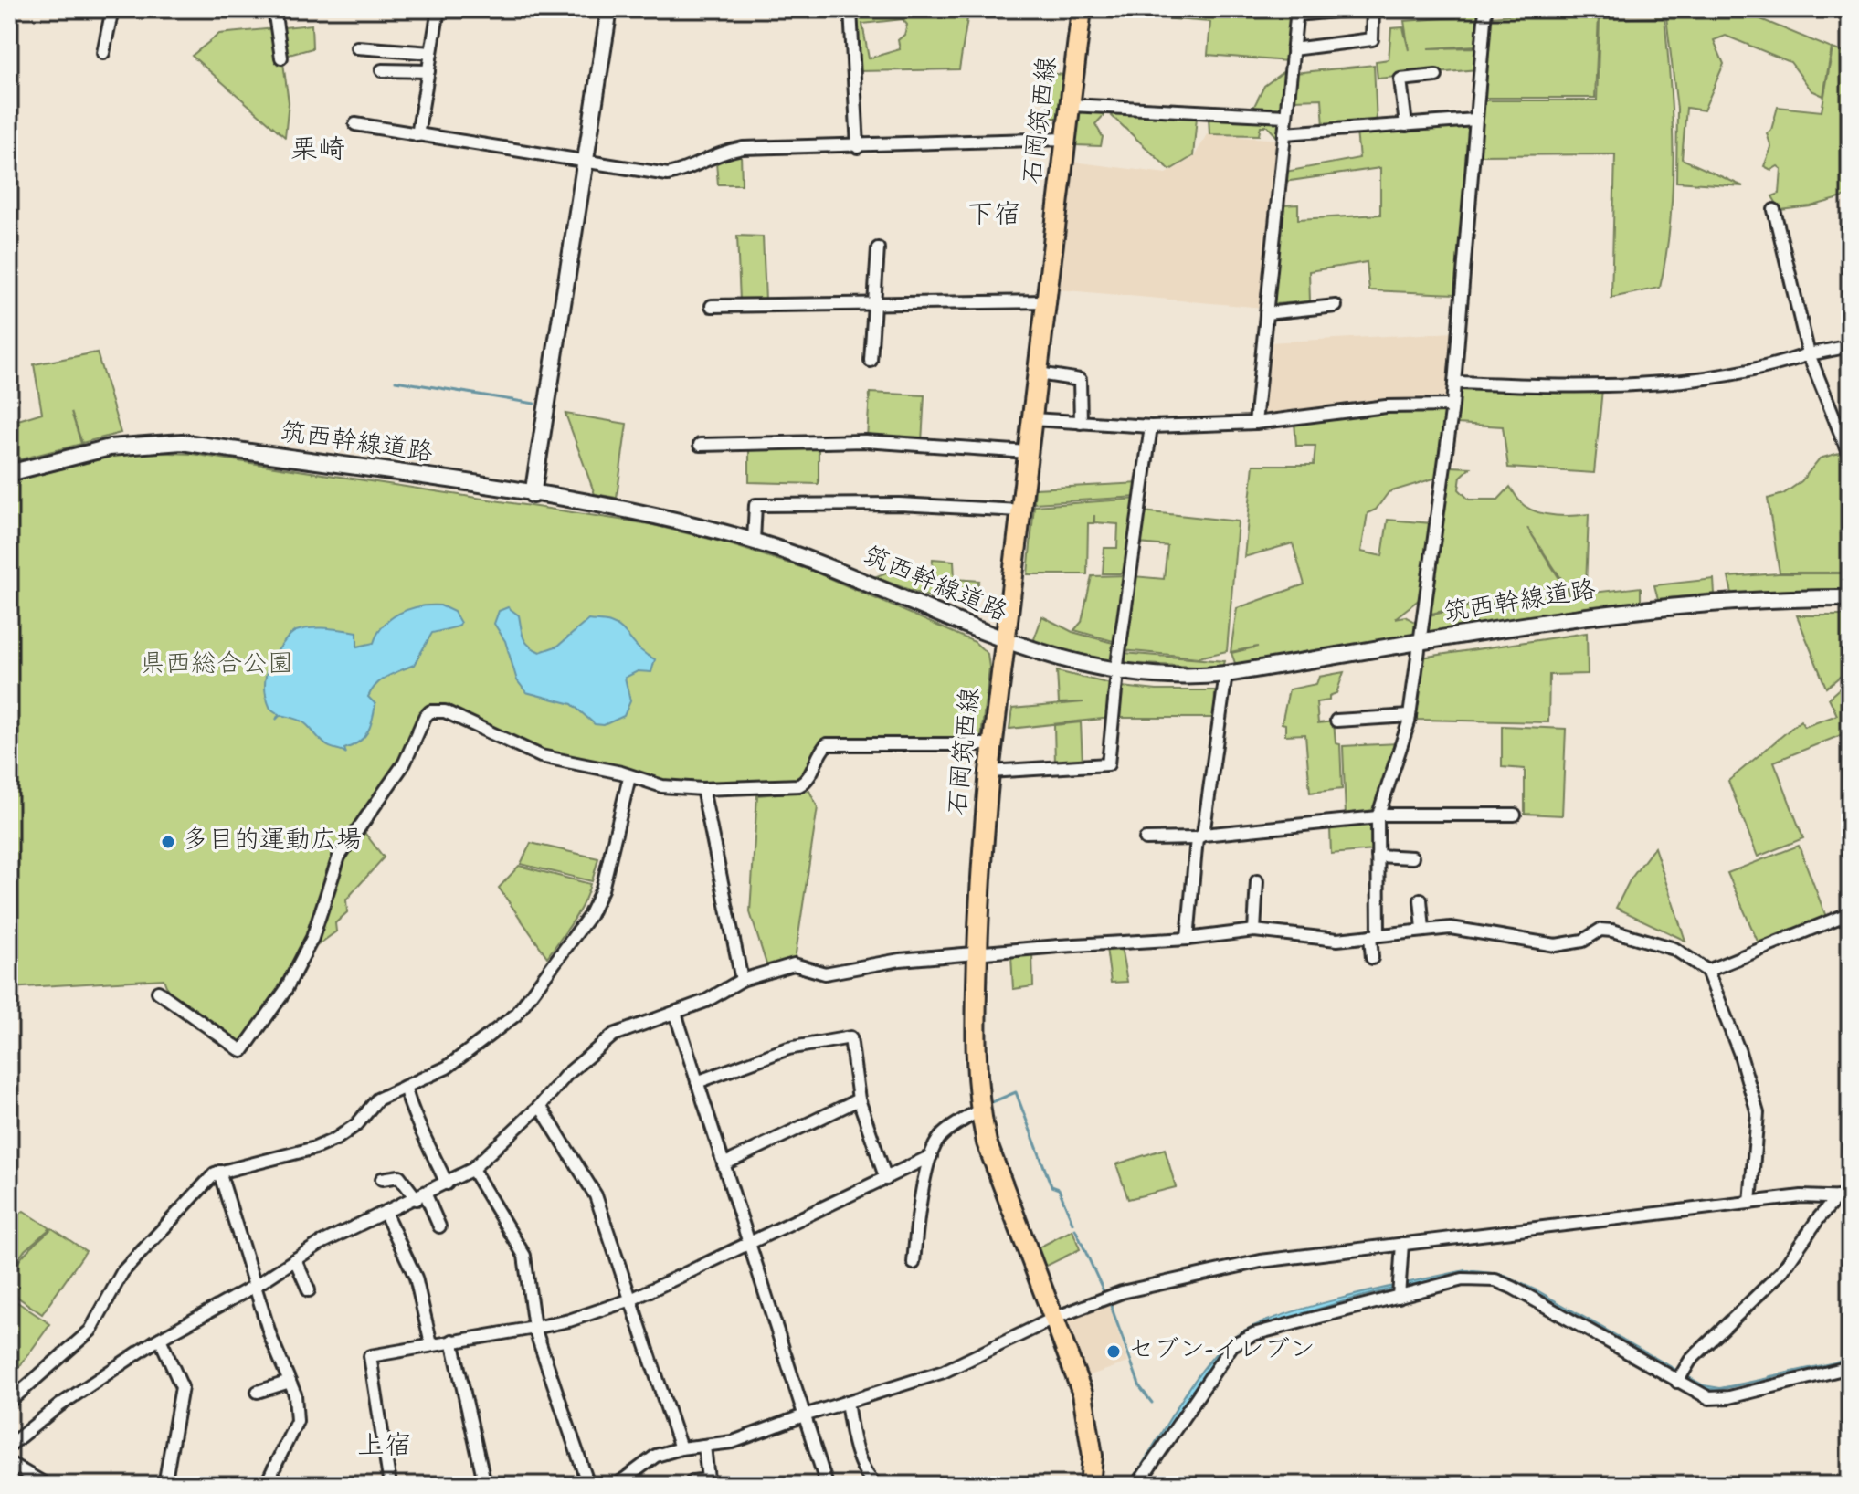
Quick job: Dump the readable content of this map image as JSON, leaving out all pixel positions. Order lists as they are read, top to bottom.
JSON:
{
  "streets": {
    "main road": ["石岡筑西線"],
    "street": ["筑西幹線道路"]
  },
  "crossings": [
    ["石岡筑西線", "筑西幹線道路"]
  ],
  "districts": ["栗崎", "下宿", "上宿"],
  "parks": ["県西総合公園"],
  "places": ["多目的運動広場", "セブン-イレブン"]
}
